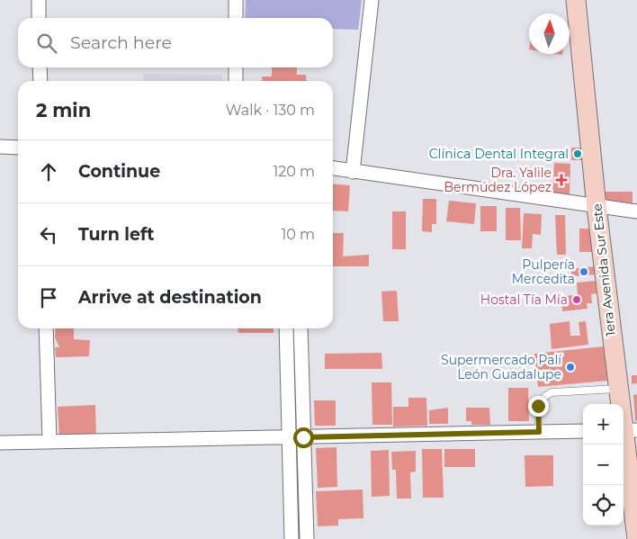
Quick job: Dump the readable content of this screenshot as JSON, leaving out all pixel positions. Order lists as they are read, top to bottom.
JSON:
{
  "streets": {
    "street": ["1era Avenida Sur Este"]
  },
  "places": {
    "other": [
      "Clínica Dental Integral",
      "Pulpería Mercedita",
      "Hostal Tía Mía",
      "Supermercado Palí León Guadalupe"
    ],
    "health": ["Dra. Yalile Bermúdez López"]
  },
  "north": "top",
  "page": {
    "search": "Search here",
    "heading": ["2 min", "Walk · 130 m"],
    "list": [
      ["Continue", "120 m"],
      ["Turn left", "10 m"],
      "Arrive at destination"
    ],
    "map_buttons": ["+", "−"]
  }
}
